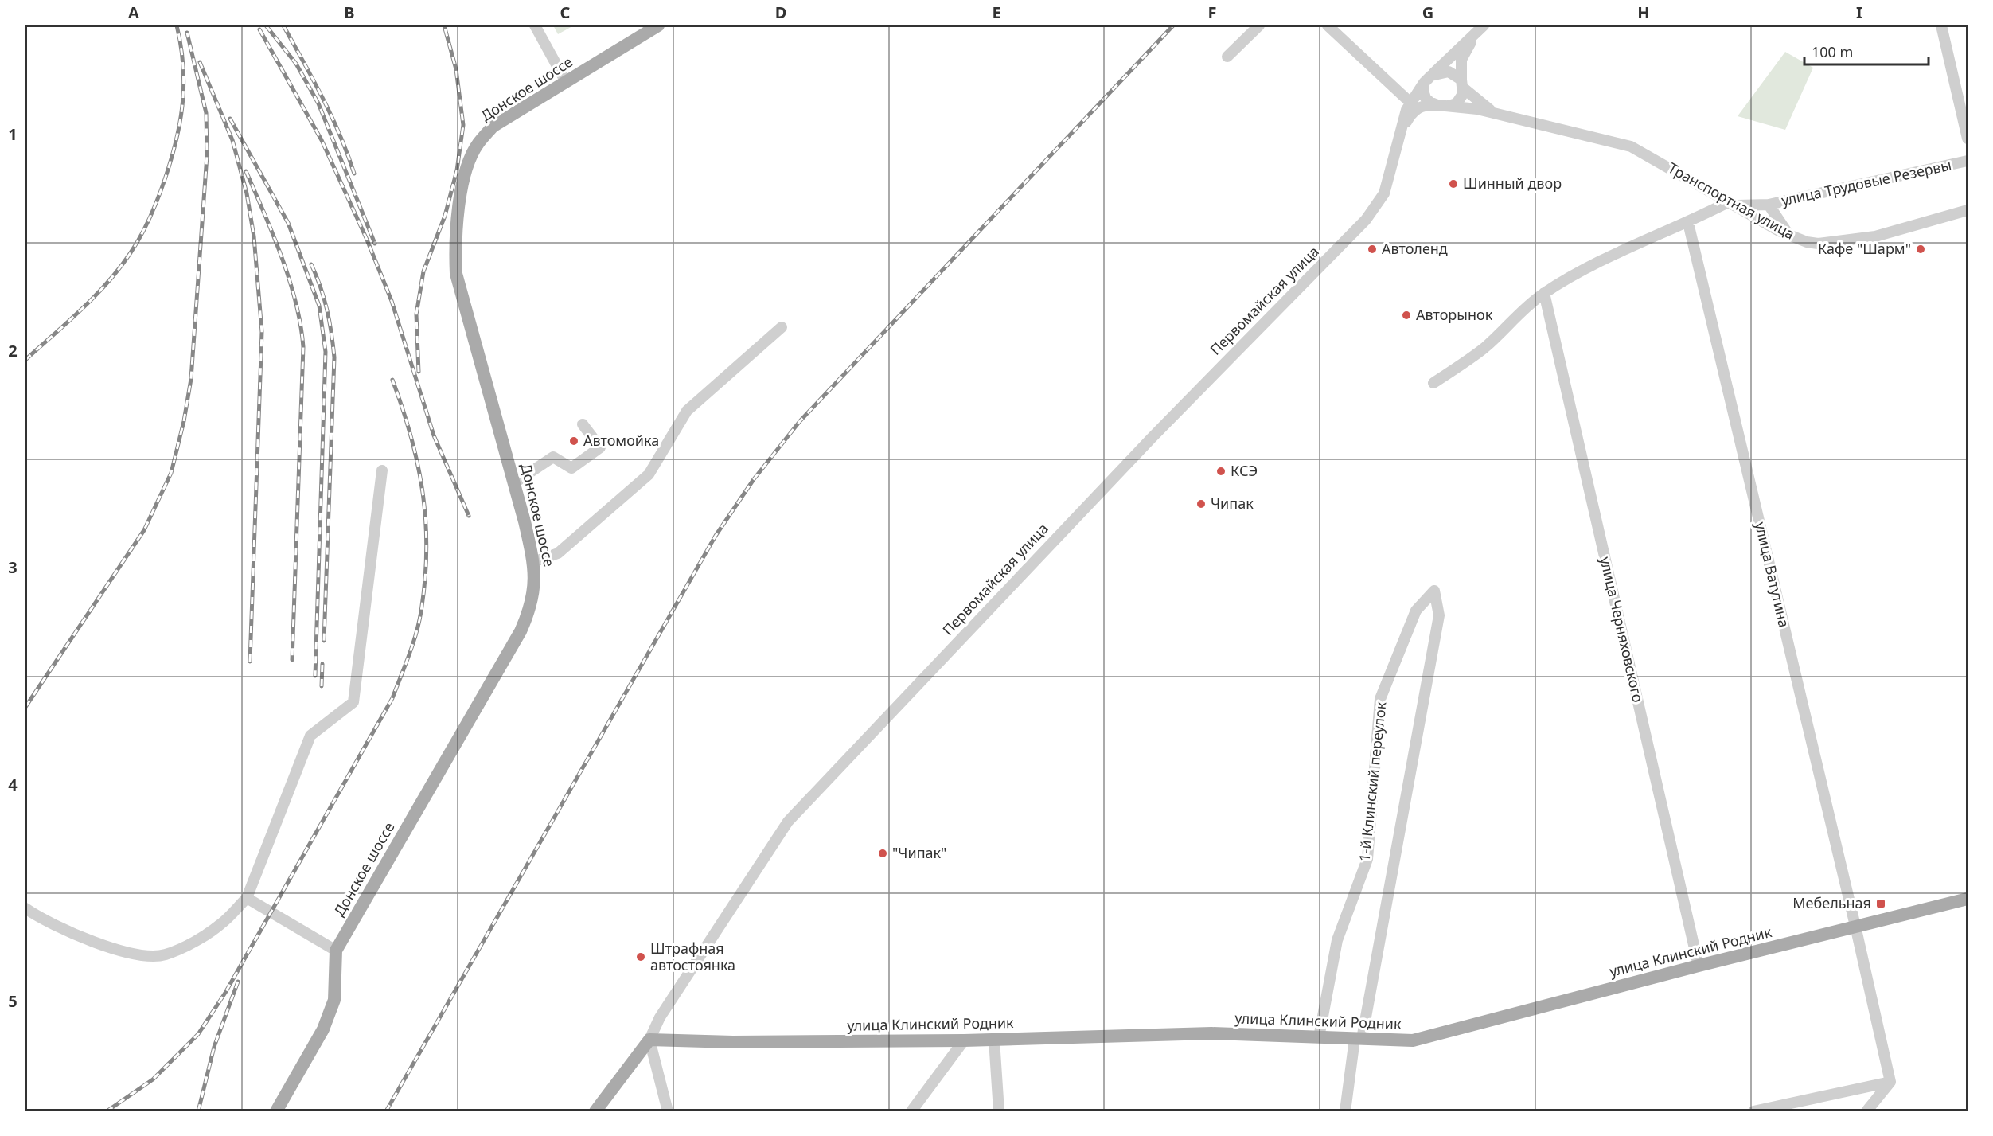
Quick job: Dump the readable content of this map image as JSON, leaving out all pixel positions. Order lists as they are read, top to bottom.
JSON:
{
  "streets": {
    "main road": ["Донское шоссе", "Первомайская улица", "улица Клинский Родник"],
    "street": [
      "улица Трудовые Резервы",
      "Транспортная улица",
      "улица Ватутина",
      "улица Черняховского",
      "1-й Клинский переулок"
    ]
  },
  "crossings": [
    ["улица Трудовые Резервы", "Транспортная улица"],
    ["Транспортная улица", "Первомайская улица"],
    ["Первомайская улица", "улица Клинский Родник"],
    ["улица Ватутина", "улица Клинский Родник"],
    ["улица Черняховского", "улица Клинский Родник"],
    ["1-й Клинский переулок", "улица Клинский Родник"]
  ],
  "places": {
    "other": [
      "Шинный двор",
      "Автоленд",
      "Кафе \"Шарм\"",
      "Авторынок",
      "Автомойка",
      "КСЭ",
      "Чипак",
      "\"Чипак\"",
      "Штрафная автостоянка"
    ],
    "transit": ["Мебельная"]
  },
  "scale_bar": "100 m",
  "grid": {
    "columns": [
      "A",
      "B",
      "C",
      "D",
      "E",
      "F",
      "G",
      "H",
      "I"
    ],
    "rows": [
      "1",
      "2",
      "3",
      "4",
      "5"
    ]
  }
}
